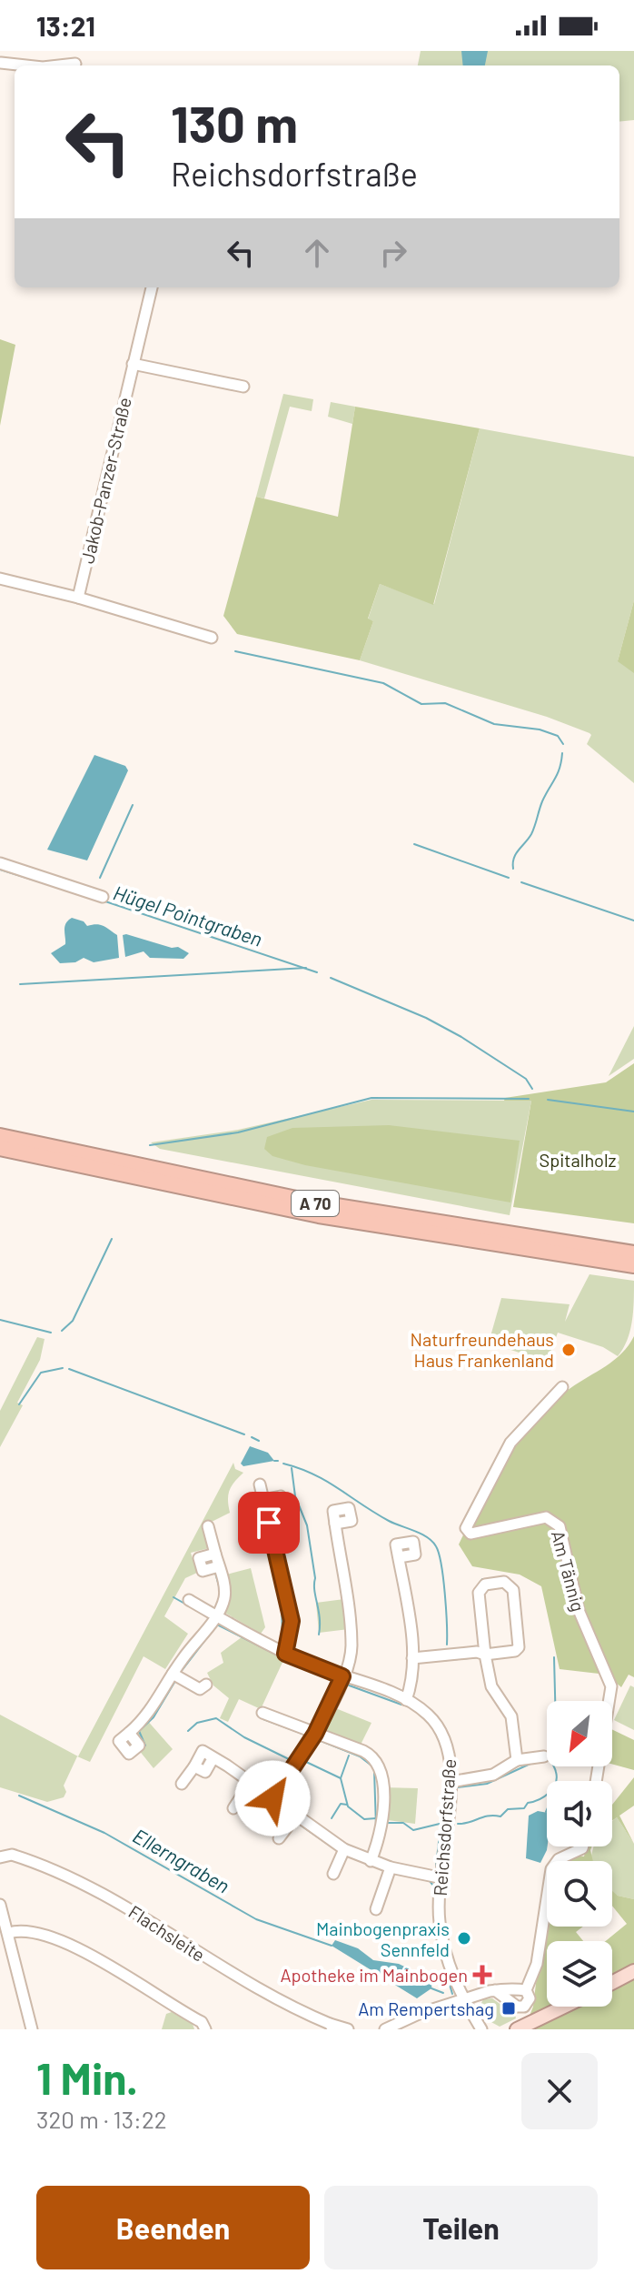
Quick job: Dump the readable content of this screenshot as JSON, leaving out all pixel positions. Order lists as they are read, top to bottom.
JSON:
{
  "streets": {
    "highway": ["A 70"],
    "street": [
      "Jakob-Panzer-Straße",
      "Am Tännig",
      "Reichsdorfstraße",
      "Flachsleite"
    ]
  },
  "water": ["Hügel Pointgraben", "Ellerngraben"],
  "parks": ["Spitalholz"],
  "places": {
    "other": ["Naturfreundehaus Haus Frankenland", "Mainbogenpraxis Sennfeld"],
    "health": ["Apotheke im Mainbogen"],
    "transit": ["Am Rempertshag"]
  },
  "north": "bottom left",
  "page": {
    "status": "13:21",
    "turn": ["130 m", "Reichsdorfstraße"],
    "heading": ["1 Min.", "320 m · 13:22"],
    "buttons": ["Beenden", "Teilen"]
  }
}
